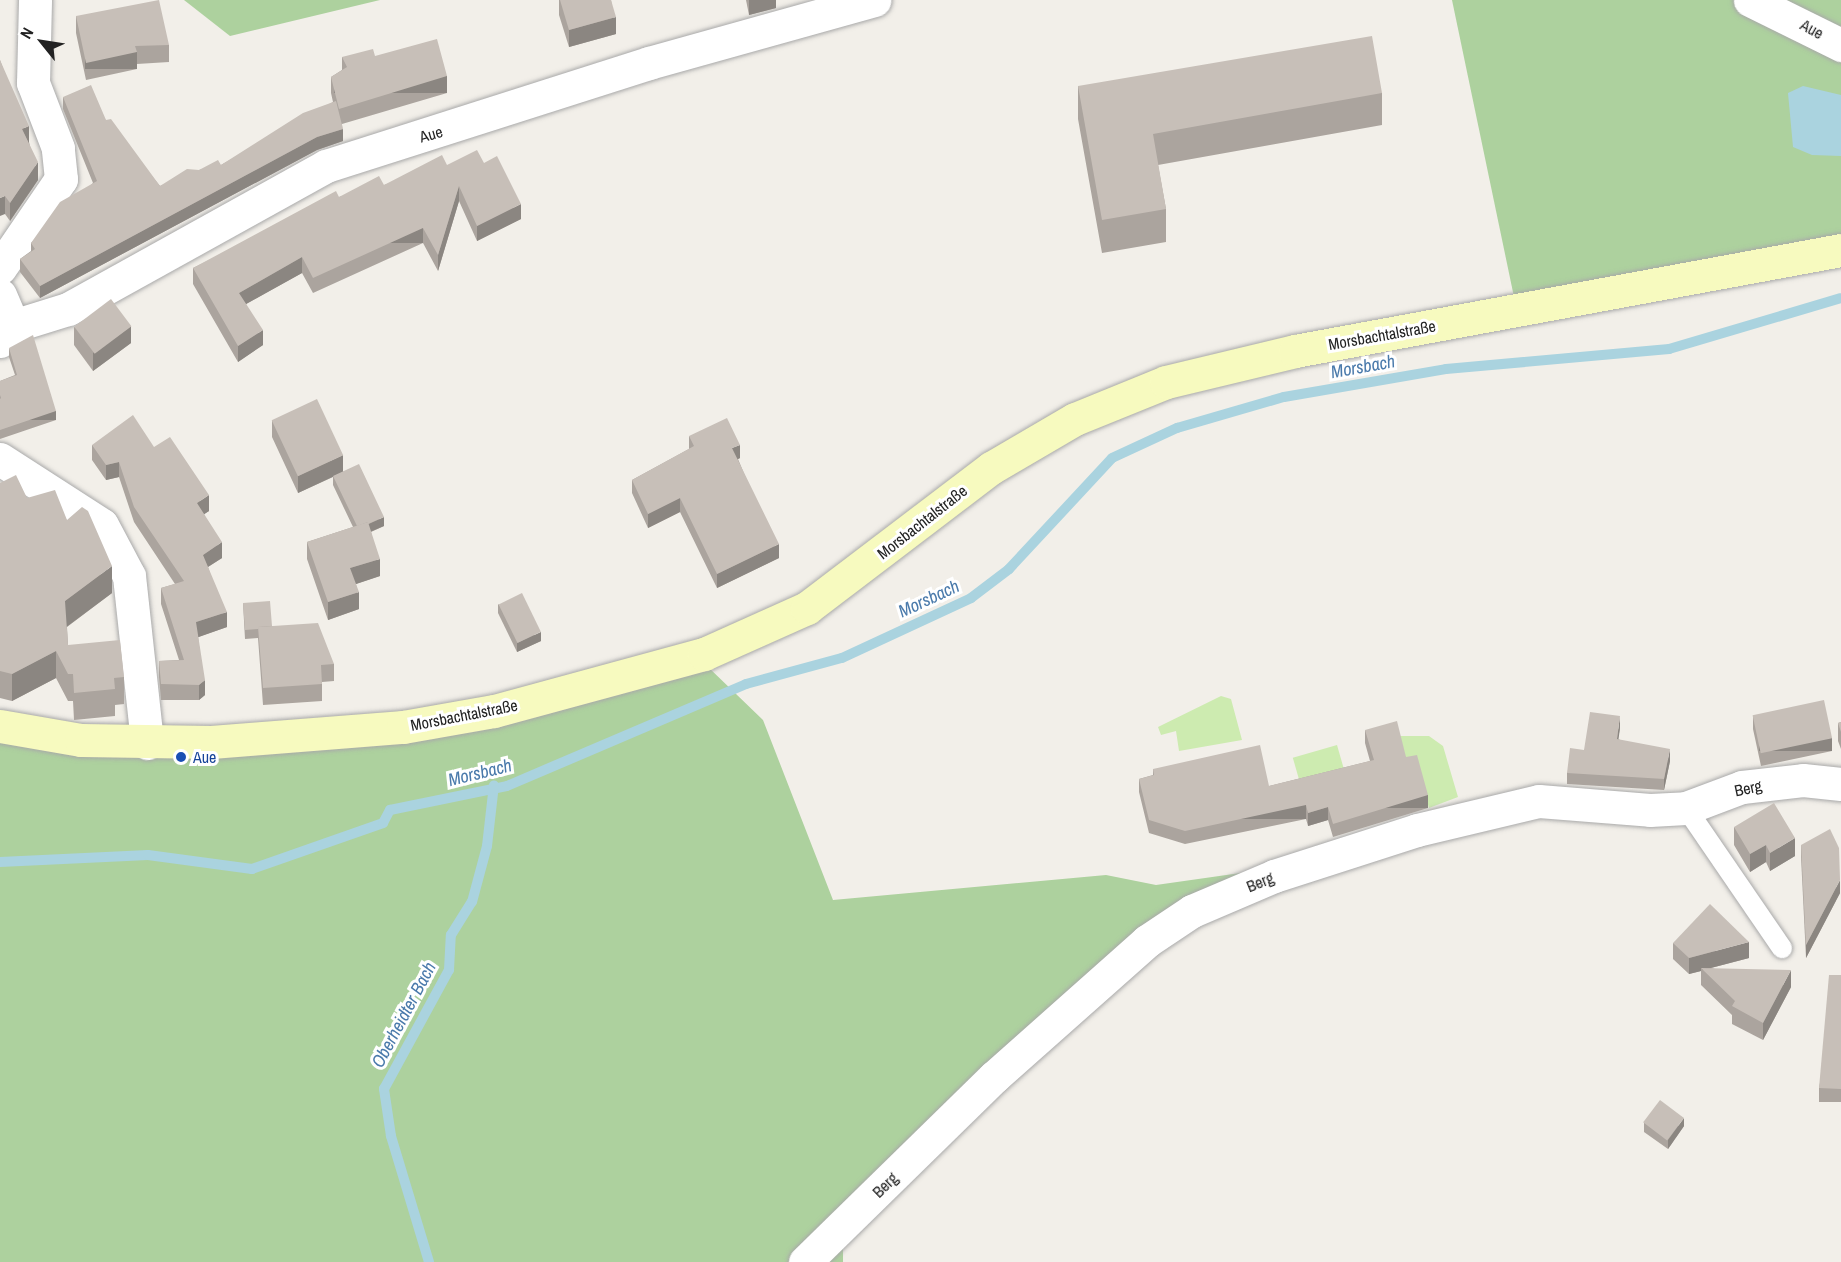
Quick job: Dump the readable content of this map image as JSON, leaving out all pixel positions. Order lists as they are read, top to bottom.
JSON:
{
  "streets": {
    "main road": ["Morsbachtalstraße"],
    "street": ["Aue", "Berg"]
  },
  "water": ["Morsbach", "Oberheidter Bach"],
  "places": ["Aue"],
  "north": "top left"
}
